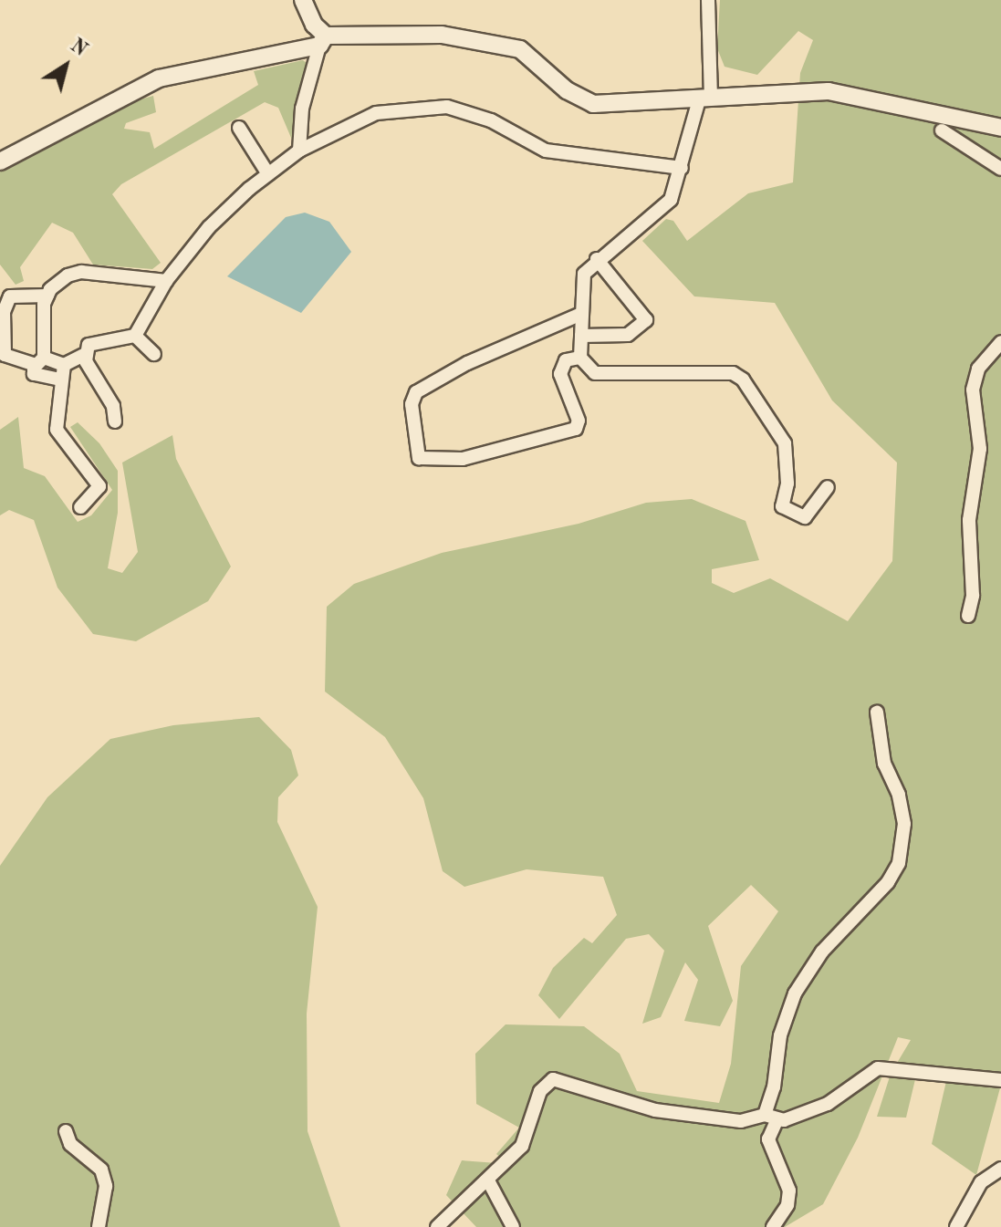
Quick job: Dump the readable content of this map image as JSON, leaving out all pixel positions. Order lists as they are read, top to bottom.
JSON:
{
  "north": "top right"
}
